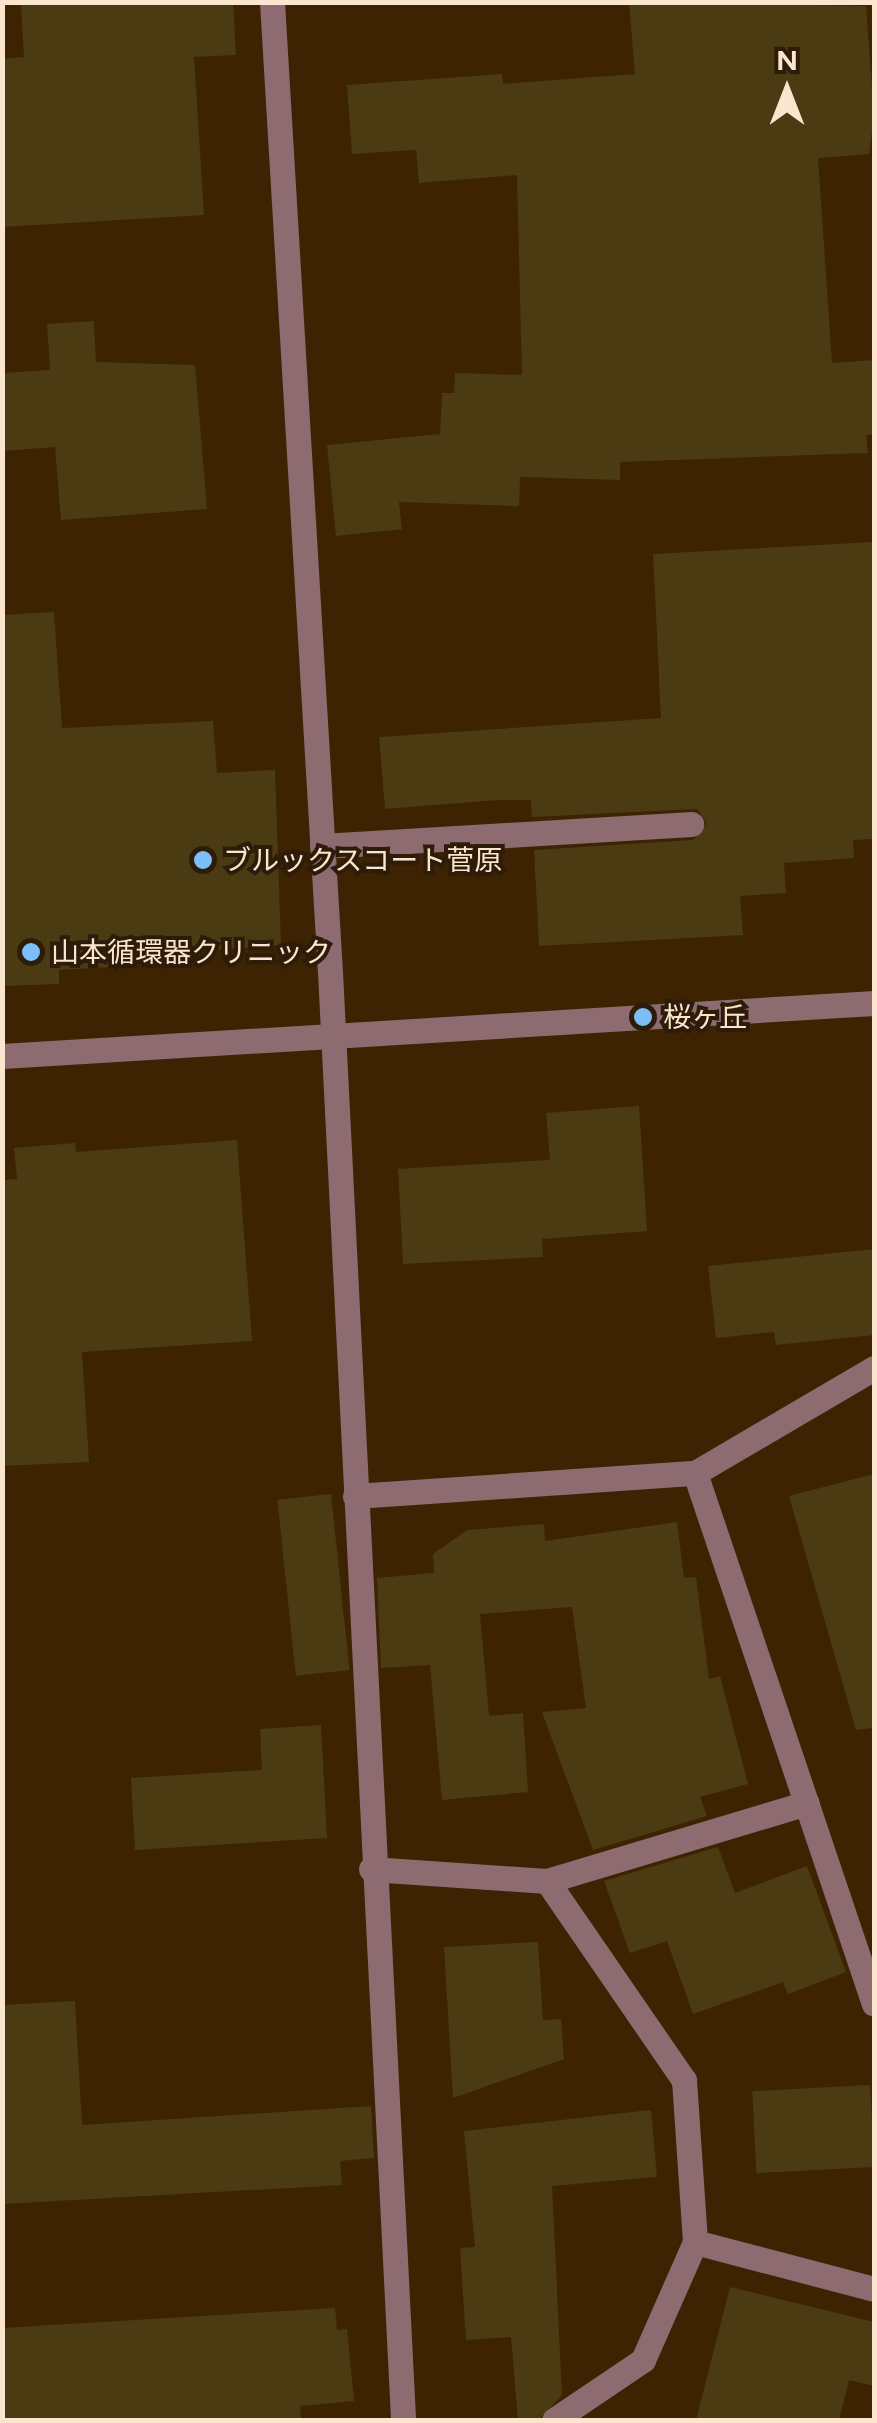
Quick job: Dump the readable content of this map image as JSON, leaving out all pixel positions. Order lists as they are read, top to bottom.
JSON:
{
  "places": ["ブルックスコート菅原", "山本循環器クリニック", "桜ヶ丘"],
  "north": "top"
}
